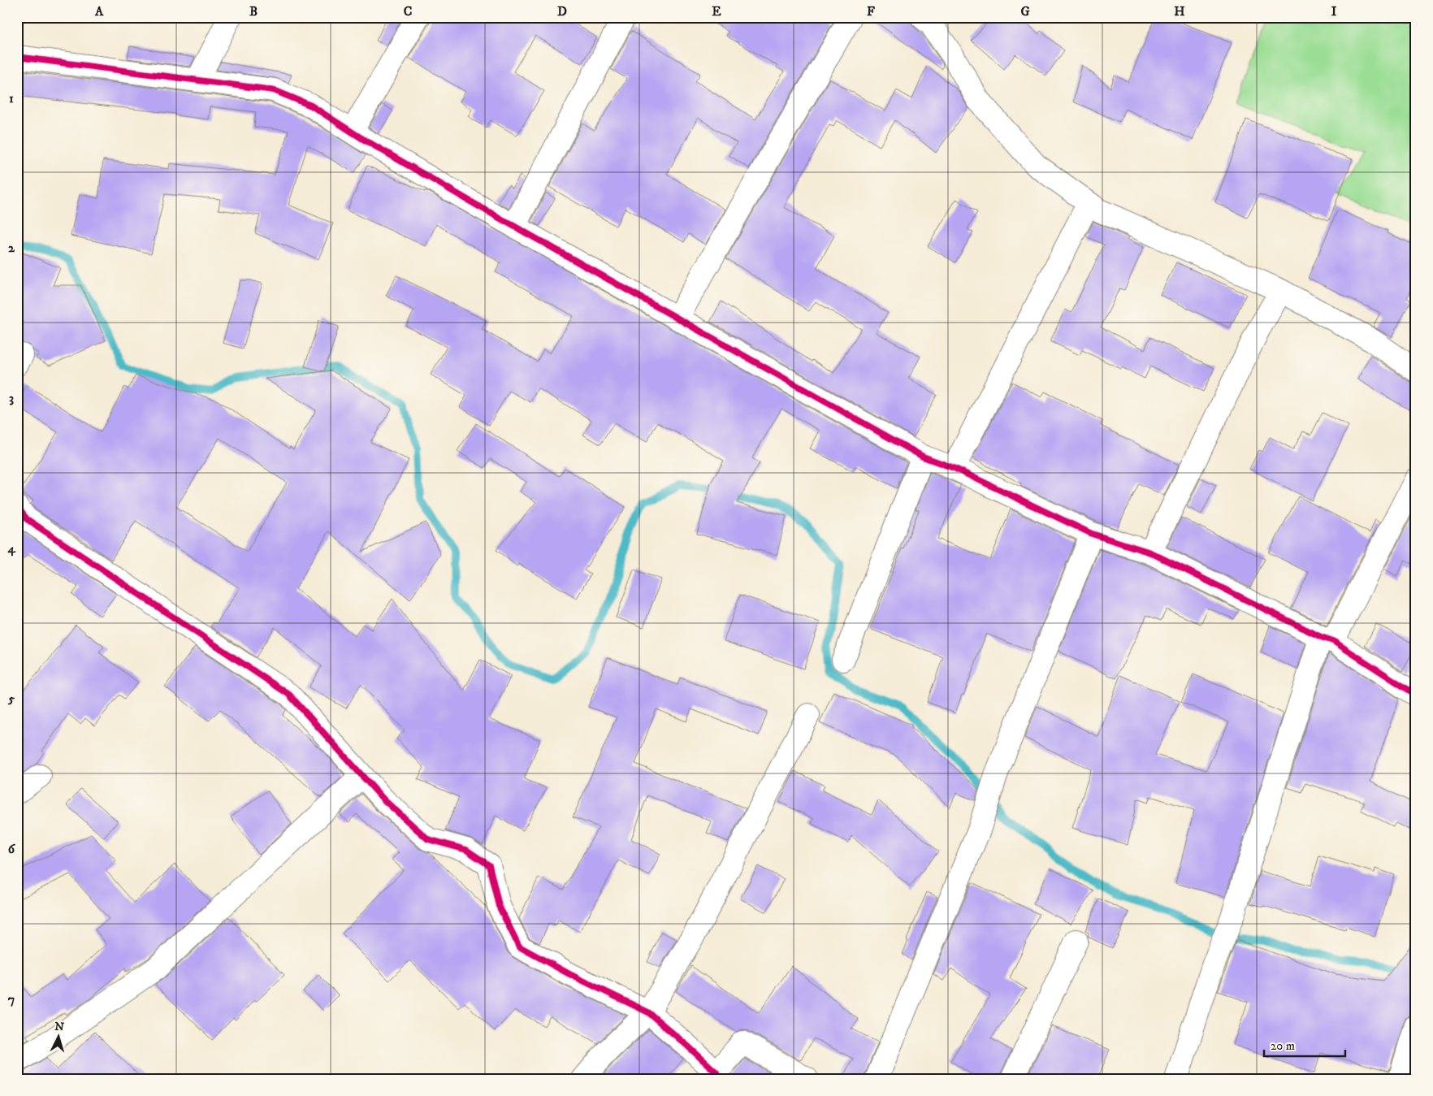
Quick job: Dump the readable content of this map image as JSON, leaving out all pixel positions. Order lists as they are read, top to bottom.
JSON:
{
  "scale_bar": "20 m",
  "north": "top",
  "grid": {
    "columns": [
      "A",
      "B",
      "C",
      "D",
      "E",
      "F",
      "G",
      "H",
      "I"
    ],
    "rows": [
      "1",
      "2",
      "3",
      "4",
      "5",
      "6",
      "7"
    ]
  }
}
